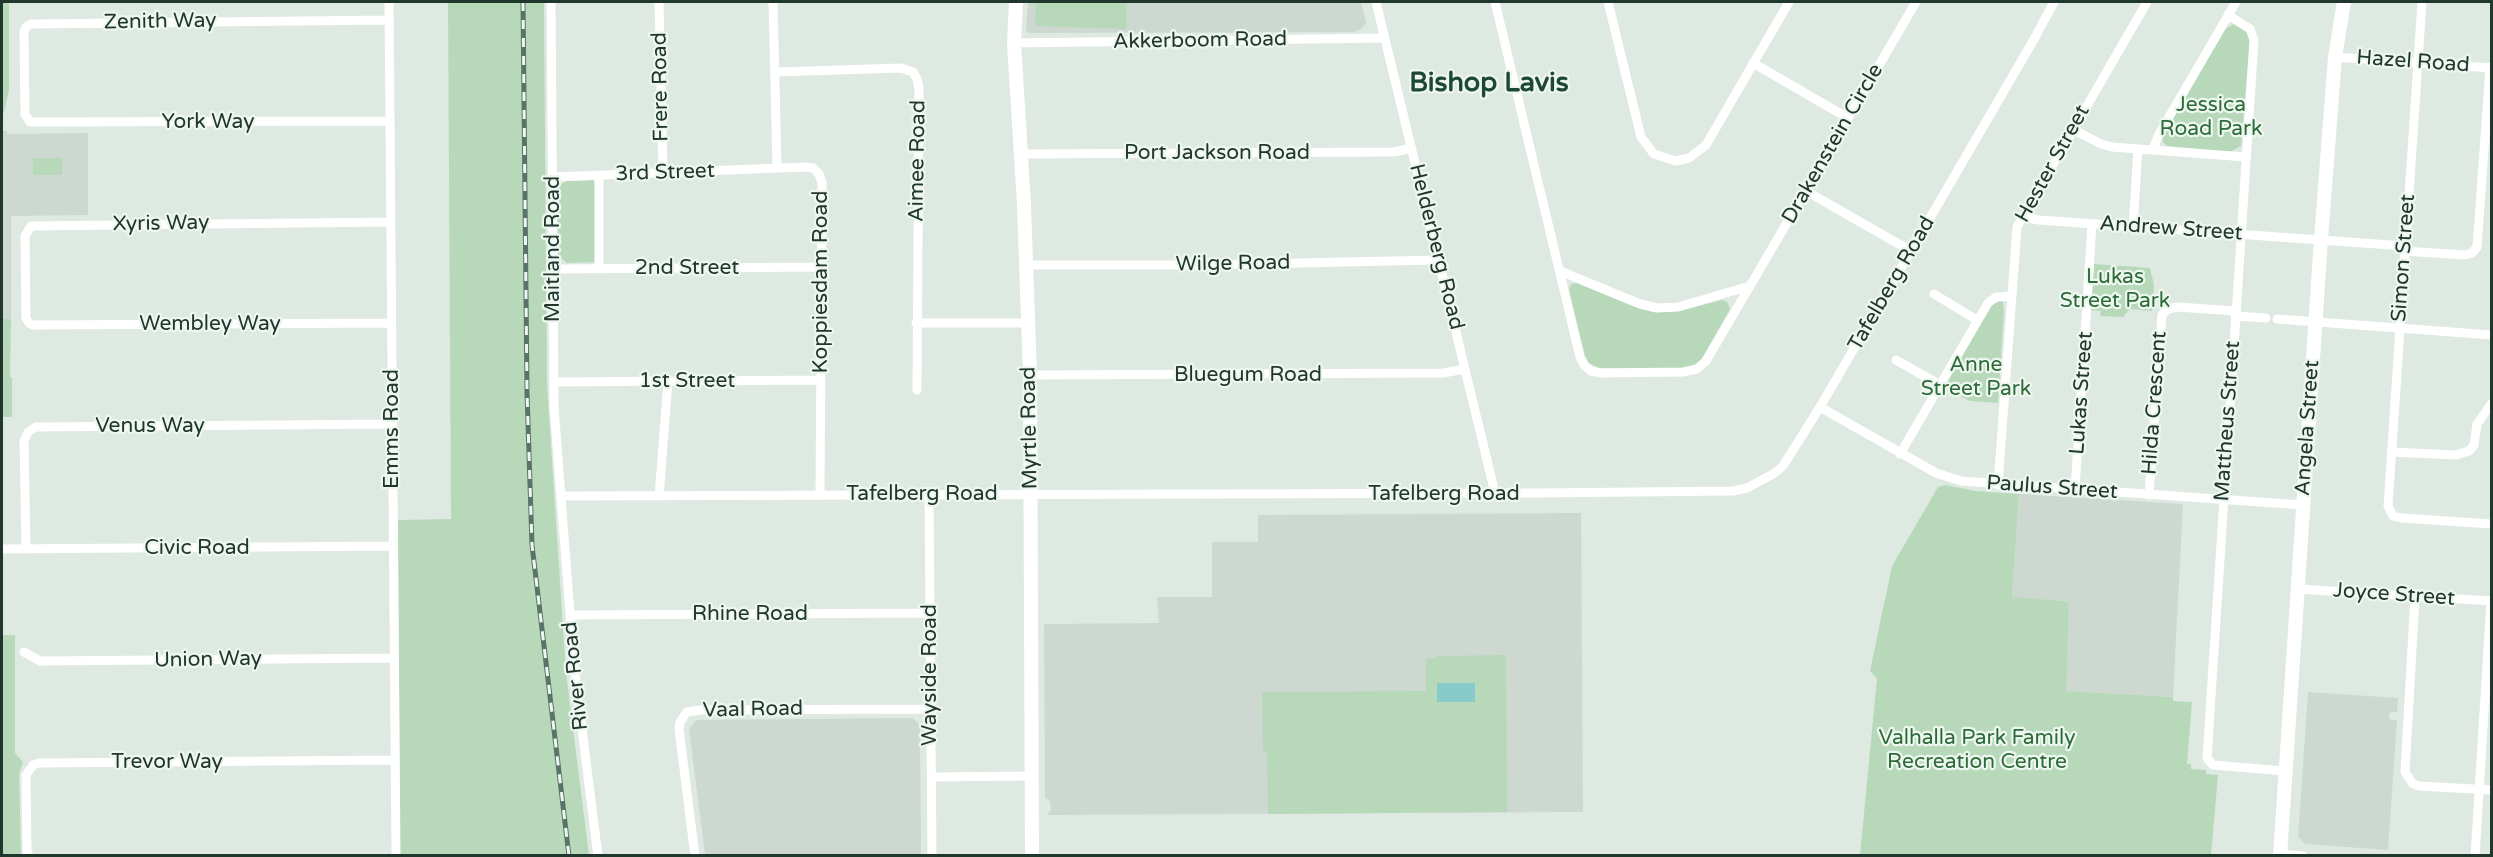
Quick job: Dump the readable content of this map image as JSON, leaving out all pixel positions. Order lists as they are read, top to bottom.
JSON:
{
  "streets": {
    "street": [
      "Zenith Way",
      "Akkerboom Road",
      "Hazel Road",
      "Frere Road",
      "York Way",
      "Drakenstein Circle",
      "Port Jackson Road",
      "Aimee Road",
      "Hester Street",
      "3rd Street",
      "Xyris Way",
      "Andrew Street",
      "Helderberg Road",
      "Maitland Road",
      "Simon Street",
      "Wilge Road",
      "2nd Street",
      "Koppiesdam Road",
      "Tafelberg Road",
      "Wembley Way",
      "Bluegum Road",
      "1st Street",
      "Lukas Street",
      "Hilda Crescent",
      "Mattheus Street",
      "Venus Way",
      "Myrtle Road",
      "Angela Street",
      "Emms Road",
      "Paulus Street",
      "Civic Road",
      "Joyce Street",
      "Rhine Road",
      "Union Way",
      "Wayside Road",
      "River Road",
      "Vaal Road",
      "Trevor Way"
    ]
  },
  "crossings": [
    ["Zenith Way", "York Way"],
    ["Zenith Way", "Emms Road"],
    ["Akkerboom Road", "Helderberg Road"],
    ["Akkerboom Road", "Myrtle Road"],
    ["Hazel Road", "Andrew Street"],
    ["Hazel Road", "Simon Street"],
    ["Hazel Road", "Angela Street"],
    ["Frere Road", "3rd Street"],
    ["York Way", "Emms Road"],
    ["Port Jackson Road", "Helderberg Road"],
    ["Port Jackson Road", "Myrtle Road"],
    ["Hester Street", "Andrew Street"],
    ["Hester Street", "Paulus Street"],
    ["3rd Street", "Maitland Road"],
    ["3rd Street", "Koppiesdam Road"],
    ["Xyris Way", "Wembley Way"],
    ["Xyris Way", "Emms Road"],
    ["Andrew Street", "Simon Street"],
    ["Andrew Street", "Lukas Street"],
    ["Andrew Street", "Mattheus Street"],
    ["Andrew Street", "Angela Street"],
    ["Helderberg Road", "Wilge Road"],
    ["Helderberg Road", "Tafelberg Road"],
    ["Helderberg Road", "Bluegum Road"],
    ["Maitland Road", "2nd Street"],
    ["Maitland Road", "Tafelberg Road"],
    ["Maitland Road", "1st Street"],
    ["Maitland Road", "River Road"],
    ["Wilge Road", "Myrtle Road"],
    ["2nd Street", "Koppiesdam Road"],
    ["Koppiesdam Road", "Tafelberg Road"],
    ["Koppiesdam Road", "1st Street"],
    ["Tafelberg Road", "Myrtle Road"],
    ["Tafelberg Road", "Paulus Street"],
    ["Tafelberg Road", "Wayside Road"],
    ["Tafelberg Road", "River Road"],
    ["Wembley Way", "Emms Road"],
    ["Bluegum Road", "Myrtle Road"],
    ["Lukas Street", "Paulus Street"],
    ["Hilda Crescent", "Mattheus Street"],
    ["Hilda Crescent", "Paulus Street"],
    ["Mattheus Street", "Angela Street"],
    ["Mattheus Street", "Paulus Street"],
    ["Venus Way", "Emms Road"],
    ["Venus Way", "Civic Road"],
    ["Angela Street", "Paulus Street"],
    ["Angela Street", "Joyce Street"],
    ["Emms Road", "Civic Road"],
    ["Emms Road", "Union Way"],
    ["Emms Road", "Trevor Way"],
    ["Rhine Road", "Wayside Road"],
    ["Rhine Road", "River Road"],
    ["Wayside Road", "Vaal Road"]
  ],
  "districts": ["Bishop Lavis"],
  "parks": [
    "Jessica Road Park",
    "Lukas Street Park",
    "Anne Street Park",
    "Valhalla Park Family Recreation Centre"
  ]
}
